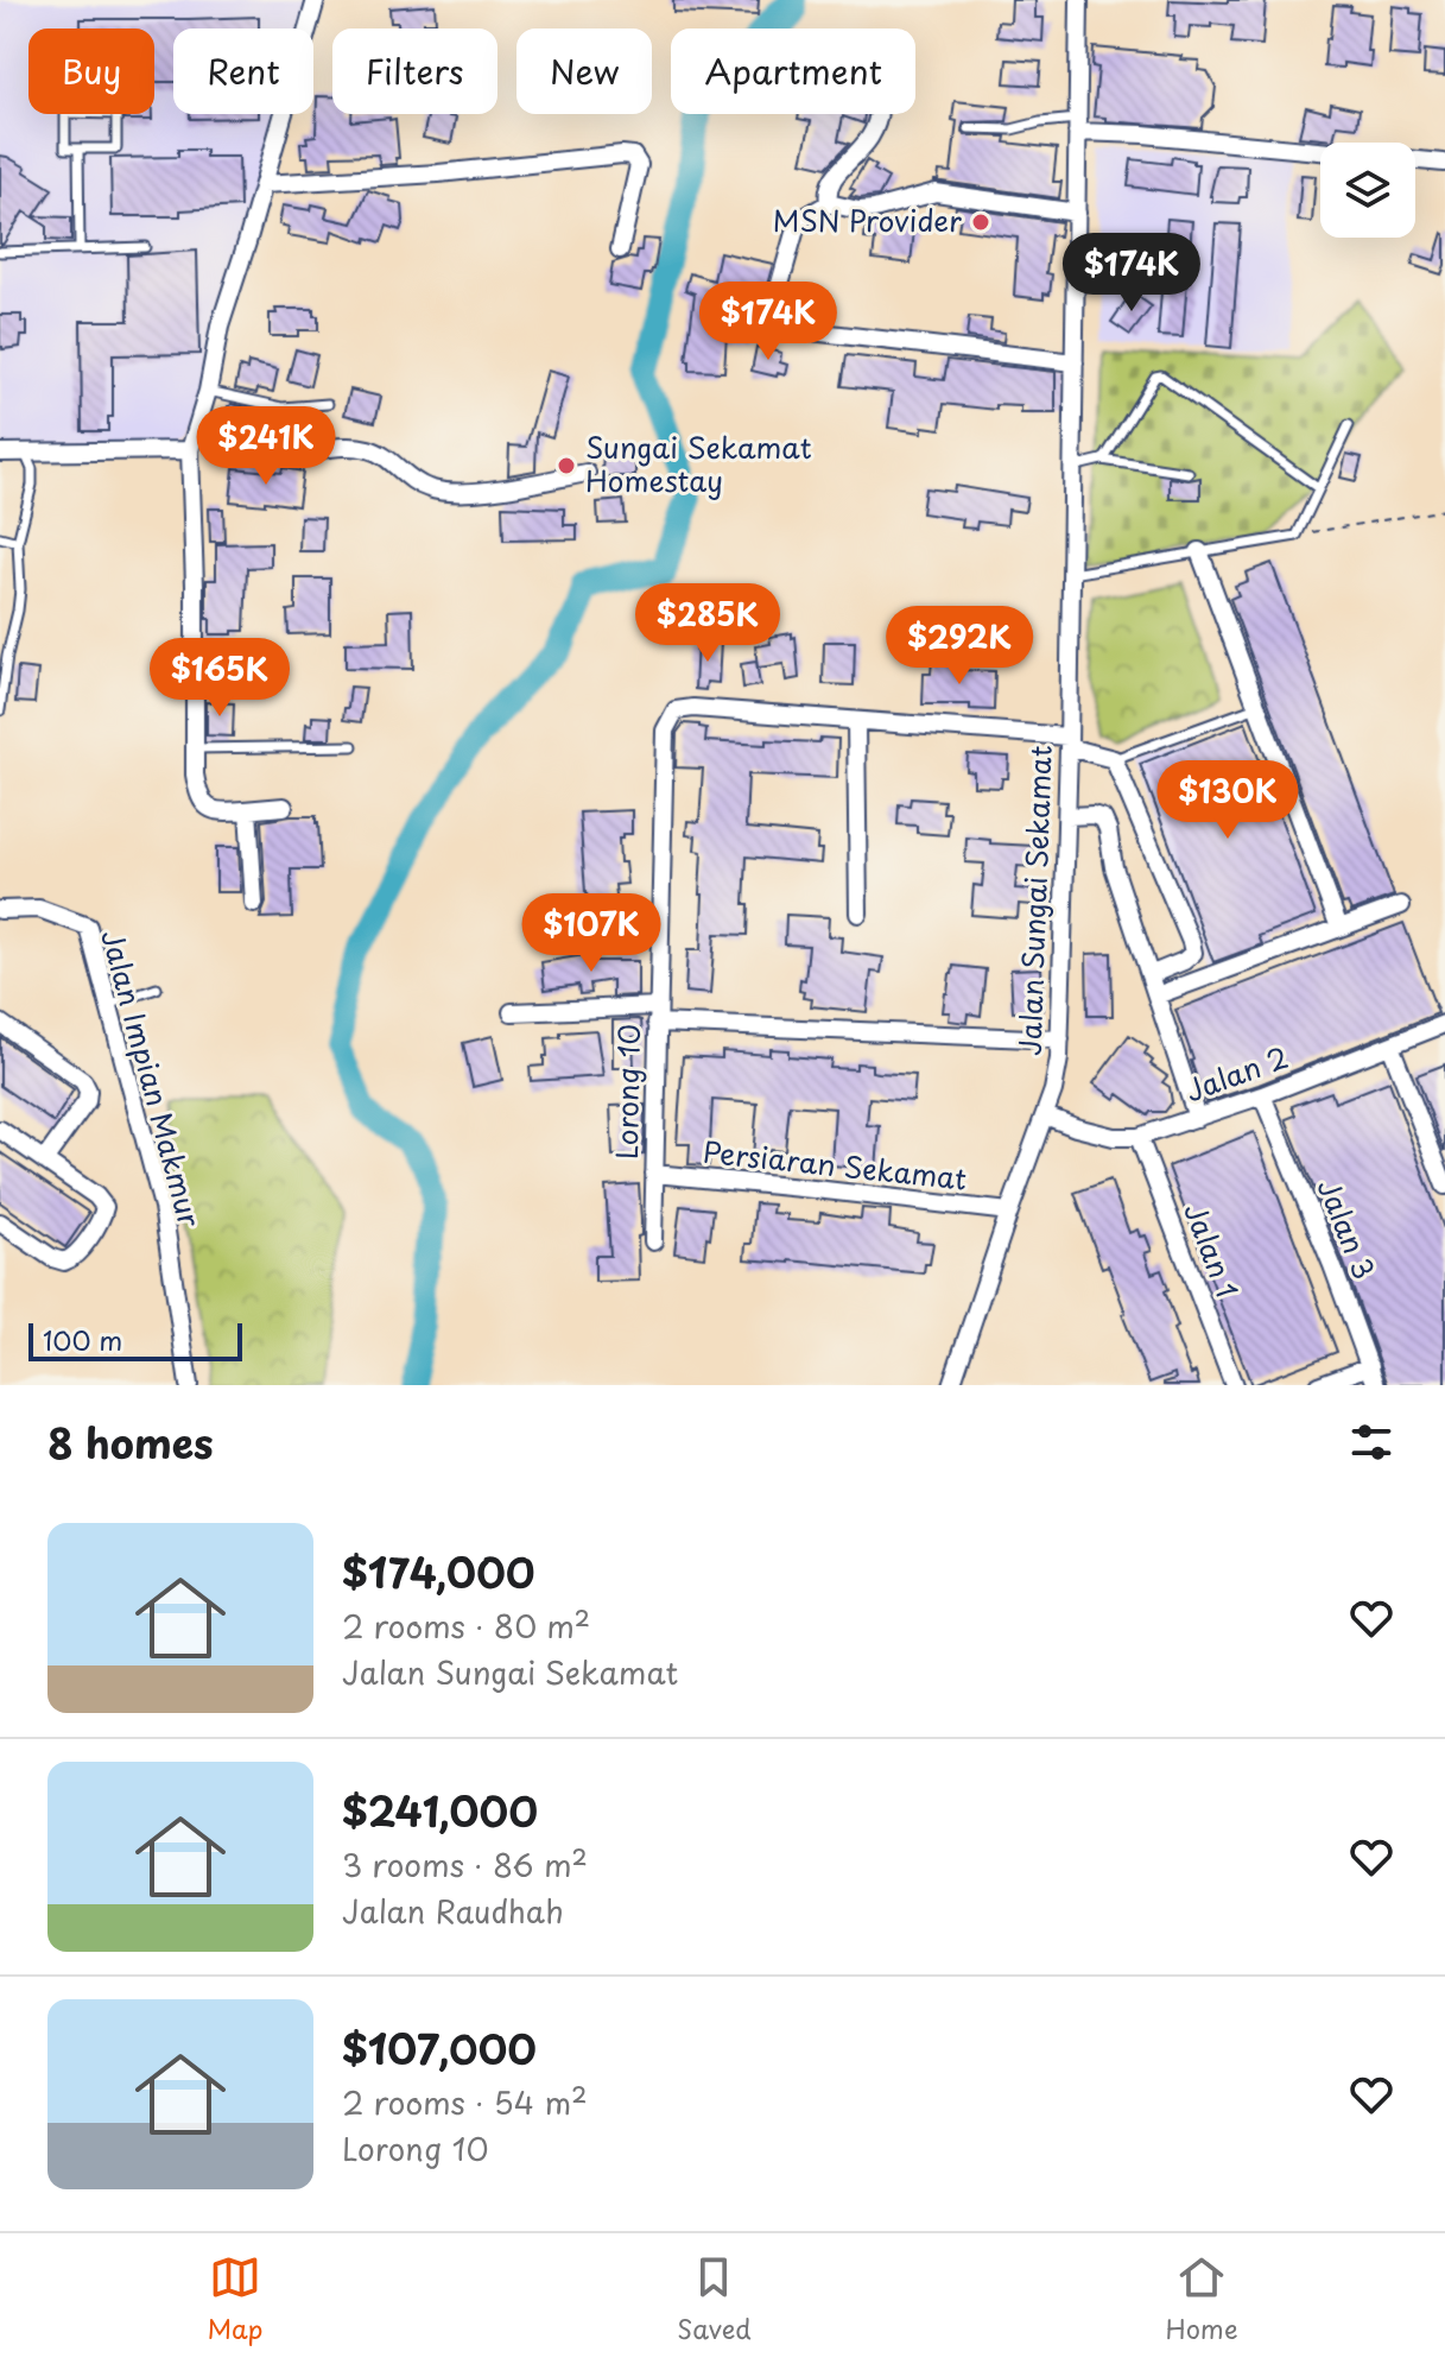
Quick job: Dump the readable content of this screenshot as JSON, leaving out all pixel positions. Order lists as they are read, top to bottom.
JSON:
{
  "streets": {
    "street": [
      "Jalan Sungai Sekamat",
      "Jalan 2",
      "Jalan Impian Makmur",
      "Lorong 10",
      "Persiaran Sekamat",
      "Jalan 3",
      "Jalan 1"
    ]
  },
  "crossings": [
    ["Jalan Sungai Sekamat", "Jalan 2"],
    ["Jalan Sungai Sekamat", "Lorong 10"],
    ["Jalan Sungai Sekamat", "Persiaran Sekamat"],
    ["Jalan 2", "Jalan 3"],
    ["Jalan 2", "Jalan 1"],
    ["Lorong 10", "Persiaran Sekamat"]
  ],
  "places": ["MSN Provider", "Sungai Sekamat Homestay"],
  "scale_bar": "100 m",
  "page": {
    "chip": [
      "Buy",
      "Rent",
      "Filters",
      "New",
      "Apartment"
    ],
    "price": [
      "$174K",
      "$174K",
      "$241K",
      "$285K",
      "$292K",
      "$165K",
      "$130K",
      "$107K"
    ],
    "scale": "100 m",
    "heading": "8 homes",
    "list": [
      {
        "name": "$174,000",
        "note": "2 rooms · 80 m² · Jalan Sungai Sekamat"
      },
      {
        "name": "$241,000",
        "note": "3 rooms · 86 m² · Jalan Raudhah"
      },
      {
        "name": "$107,000",
        "note": "2 rooms · 54 m² · Lorong 10"
      }
    ],
    "tabs": ["Map", "Saved", "Home"]
  }
}
